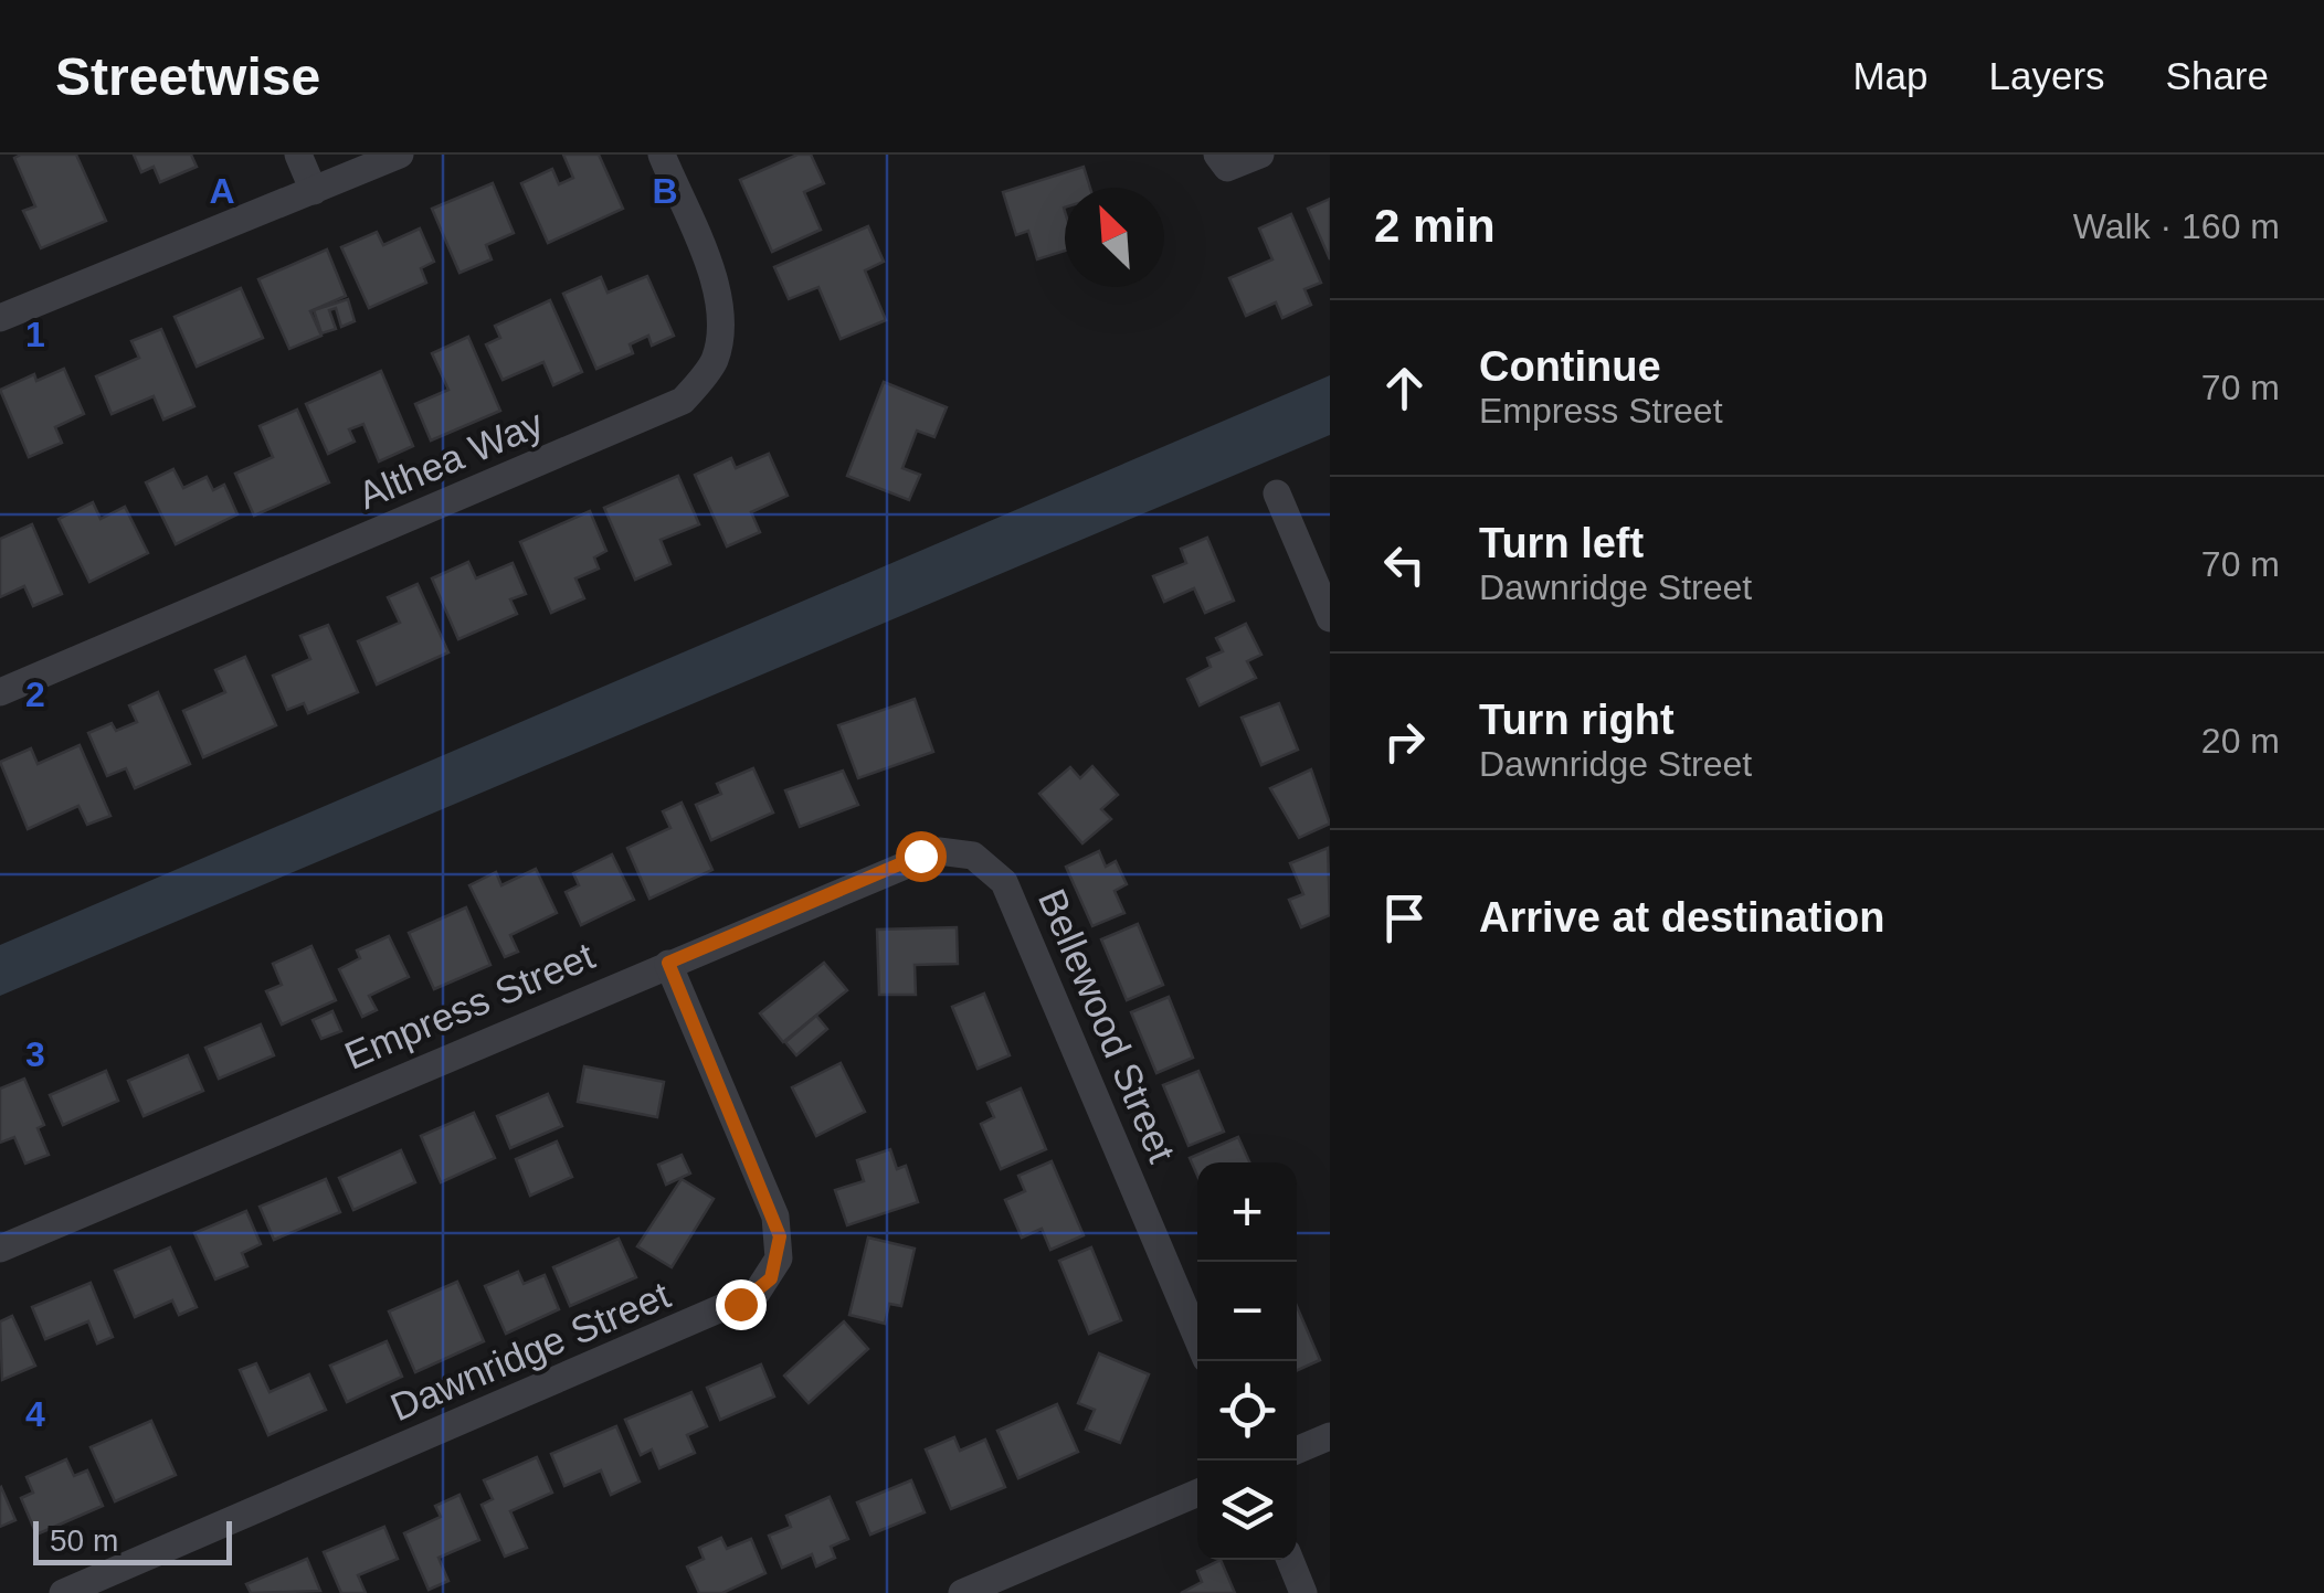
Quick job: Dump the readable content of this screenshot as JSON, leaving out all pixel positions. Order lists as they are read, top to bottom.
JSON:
{
  "streets": {
    "street": [
      "Althea Way",
      "Empress Street",
      "Bellewood Street",
      "Dawnridge Street"
    ]
  },
  "crossings": [
    ["Empress Street", "Bellewood Street"],
    ["Empress Street", "Dawnridge Street"]
  ],
  "scale_bar": "50 m",
  "north": "top left",
  "page": {
    "header": "Streetwise",
    "nav": ["Map", "Layers", "Share"],
    "heading": ["2 min", "Walk · 160 m"],
    "list": [
      ["Continue", "Empress Street", "70 m"],
      ["Turn left", "Dawnridge Street", "70 m"],
      ["Turn right", "Dawnridge Street", "20 m"],
      "Arrive at destination"
    ],
    "map_buttons": ["+", "−"],
    "scale": "50 m"
  },
  "grid": {
    "columns": ["A", "B"],
    "rows": [
      "1",
      "2",
      "3",
      "4"
    ]
  }
}
